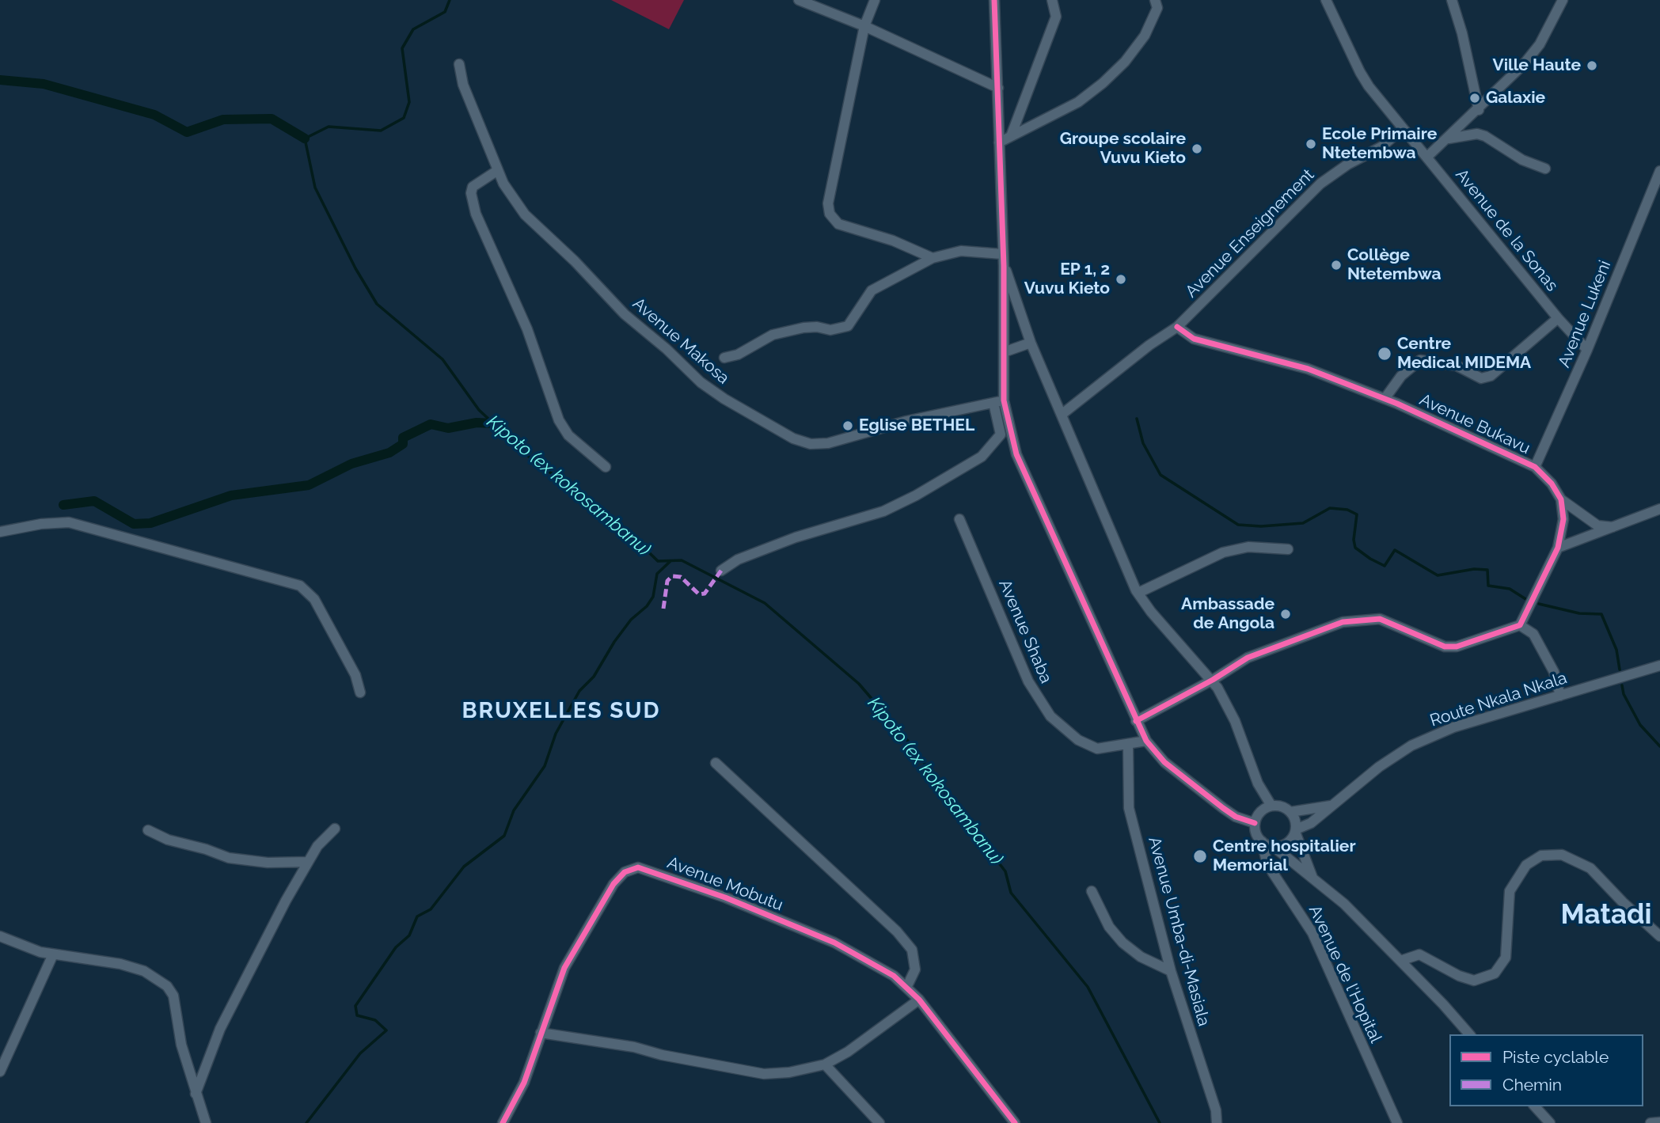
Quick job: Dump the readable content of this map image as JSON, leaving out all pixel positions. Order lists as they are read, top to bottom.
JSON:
{
  "streets": {
    "street": [
      "Avenue de la Sonas",
      "Avenue Enseignement",
      "Avenue Lukeni",
      "Avenue Makosa",
      "Avenue Bukavu",
      "Avenue Shaba",
      "Route Nkala Nkala",
      "Avenue Mobutu",
      "Avenue Umba-di-Masiala",
      "Avenue de l'Hopital"
    ]
  },
  "crossings": [
    ["Avenue de la Sonas", "Avenue Enseignement"],
    ["Avenue de la Sonas", "Avenue Lukeni"],
    ["Avenue Enseignement", "Avenue Bukavu"],
    ["Avenue Lukeni", "Avenue Bukavu"],
    ["Avenue Shaba", "Avenue Umba-di-Masiala"],
    ["Route Nkala Nkala", "Avenue de l'Hopital"]
  ],
  "districts": ["BRUXELLES SUD", "Matadi"],
  "water": ["Kipoto (ex kokosambanu)"],
  "places": [
    "Ville Haute",
    "Galaxie",
    "Ecole Primaire Ntetembwa",
    "Groupe scolaire Vuvu Kieto",
    "Collège Ntetembwa",
    "EP 1, 2 Vuvu Kieto",
    "Centre Medical MIDEMA",
    "Eglise BETHEL",
    "Ambassade de Angola",
    "Centre hospitalier Memorial"
  ],
  "legend": ["Piste cyclable", "Chemin"]
}
